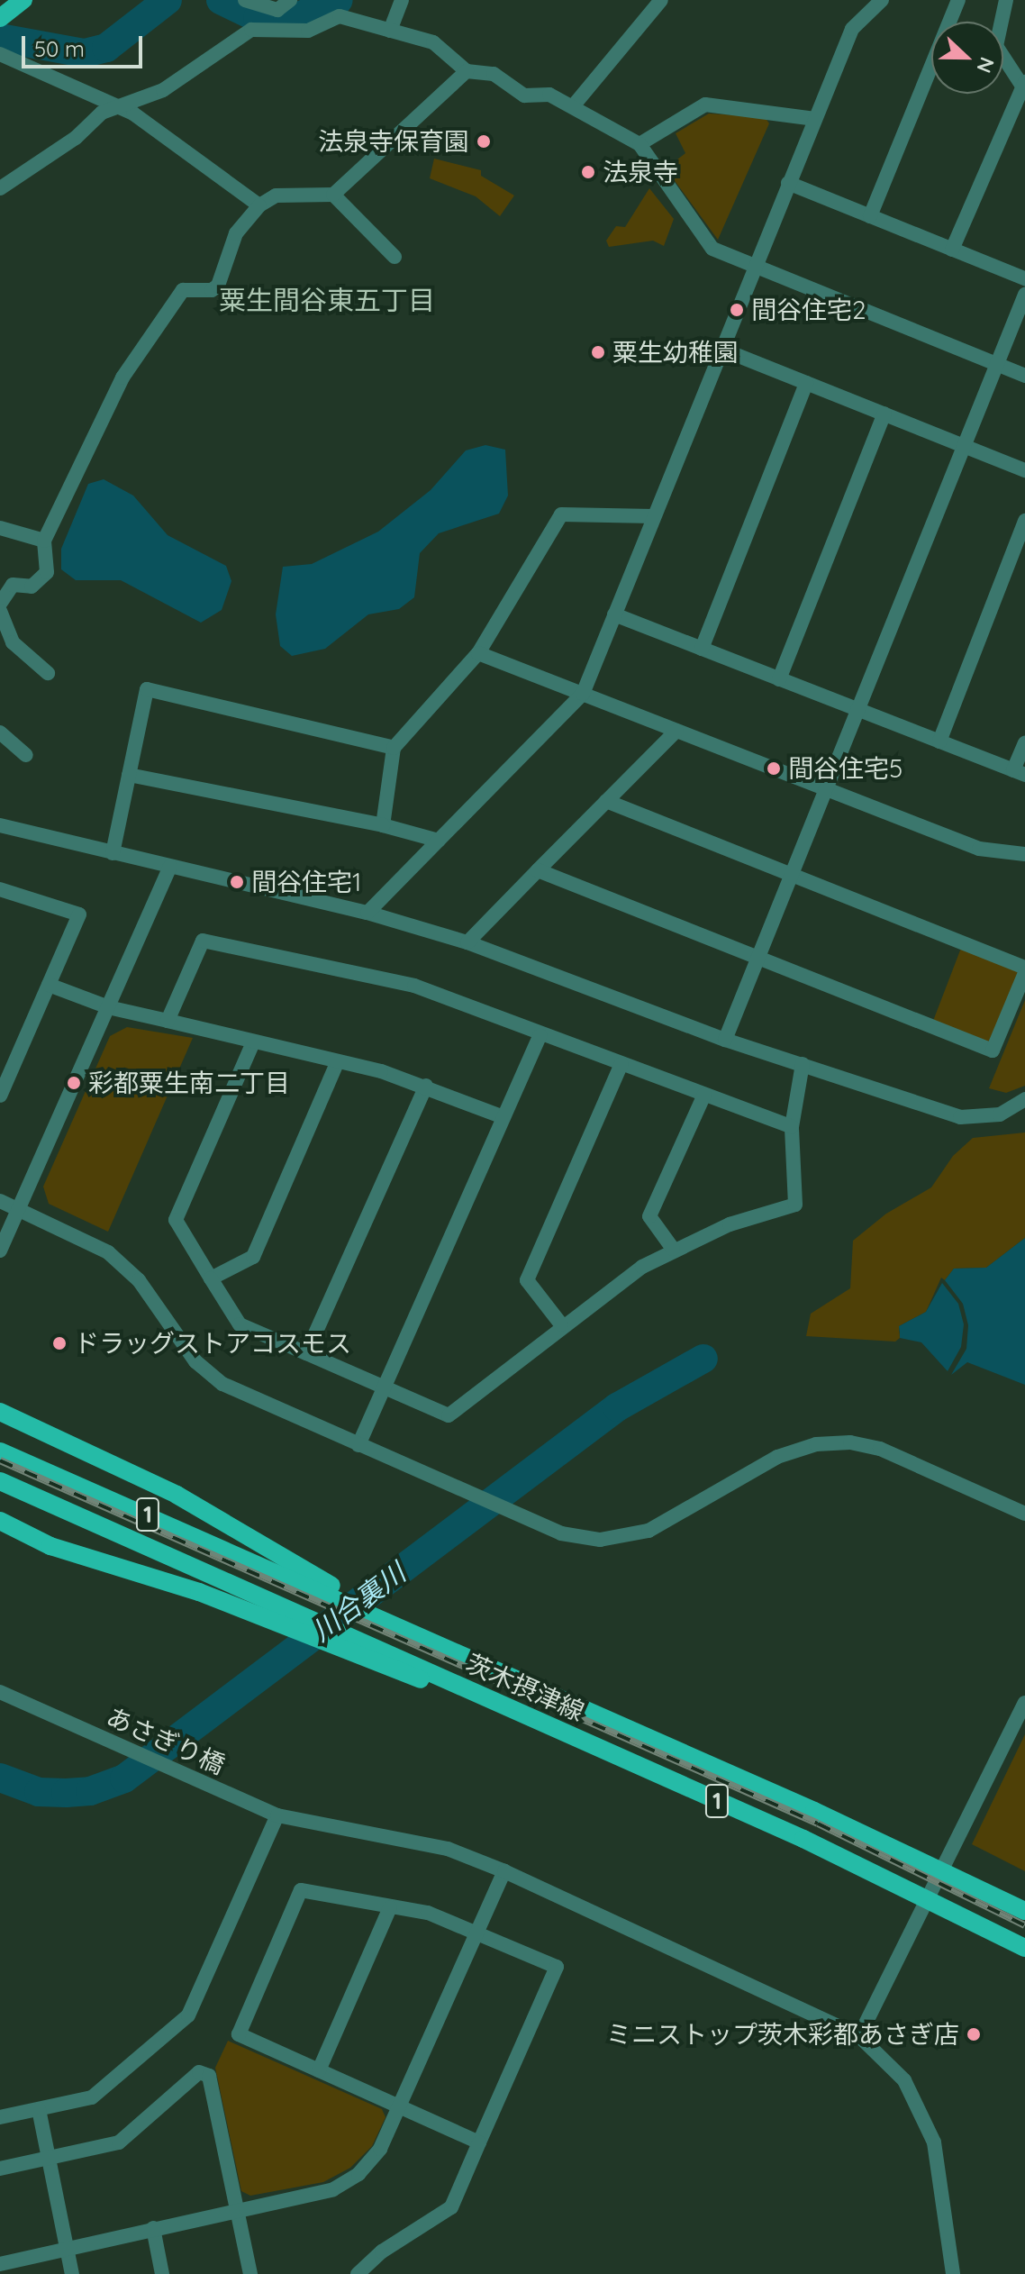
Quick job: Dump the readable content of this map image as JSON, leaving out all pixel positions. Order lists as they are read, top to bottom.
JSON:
{
  "streets": {
    "main road": ["1", "茨木摂津線"],
    "street": ["あさぎり橋"]
  },
  "crossings": [
    ["1", "茨木摂津線"]
  ],
  "districts": ["粟生間谷東五丁目"],
  "water": ["川合裏川"],
  "places": [
    "法泉寺保育園",
    "法泉寺",
    "間谷住宅2",
    "粟生幼稚園",
    "間谷住宅5",
    "間谷住宅1",
    "彩都粟生南二丁目",
    "ドラッグストアコスモス",
    "ミニストップ茨木彩都あさぎ店"
  ],
  "scale_bar": "50 m",
  "north": "right"
}
